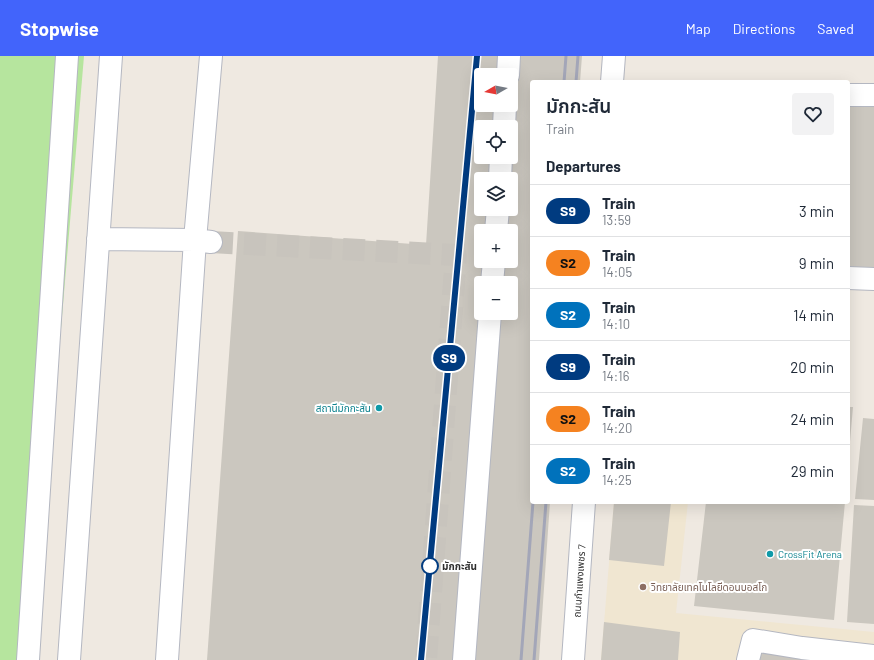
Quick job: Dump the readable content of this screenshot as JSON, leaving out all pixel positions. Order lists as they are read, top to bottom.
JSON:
{
  "streets": {
    "street": ["ถนนกำแพงเพชร 7"]
  },
  "places": [
    "สถานีมักกะสัน",
    "CrossFit Arena",
    "มักกะสัน",
    "วิทยาลัยเทคโนโลยีดอนบอสโก"
  ],
  "north": "left",
  "page": {
    "header": "Stopwise",
    "nav": ["Map", "Directions", "Saved"],
    "on_map": "S9",
    "map_buttons": ["+", "−"],
    "heading": [
      ["มักกะสัน", "Train"],
      "Departures"
    ],
    "list": [
      {
        "mark": "S9",
        "name": "Train",
        "note": "13:59",
        "value": "3 min"
      },
      {
        "mark": "S2",
        "name": "Train",
        "note": "14:05",
        "value": "9 min"
      },
      {
        "mark": "S2",
        "name": "Train",
        "note": "14:10",
        "value": "14 min"
      },
      {
        "mark": "S9",
        "name": "Train",
        "note": "14:16",
        "value": "20 min"
      },
      {
        "mark": "S2",
        "name": "Train",
        "note": "14:20",
        "value": "24 min"
      },
      {
        "mark": "S2",
        "name": "Train",
        "note": "14:25",
        "value": "29 min"
      }
    ]
  }
}
